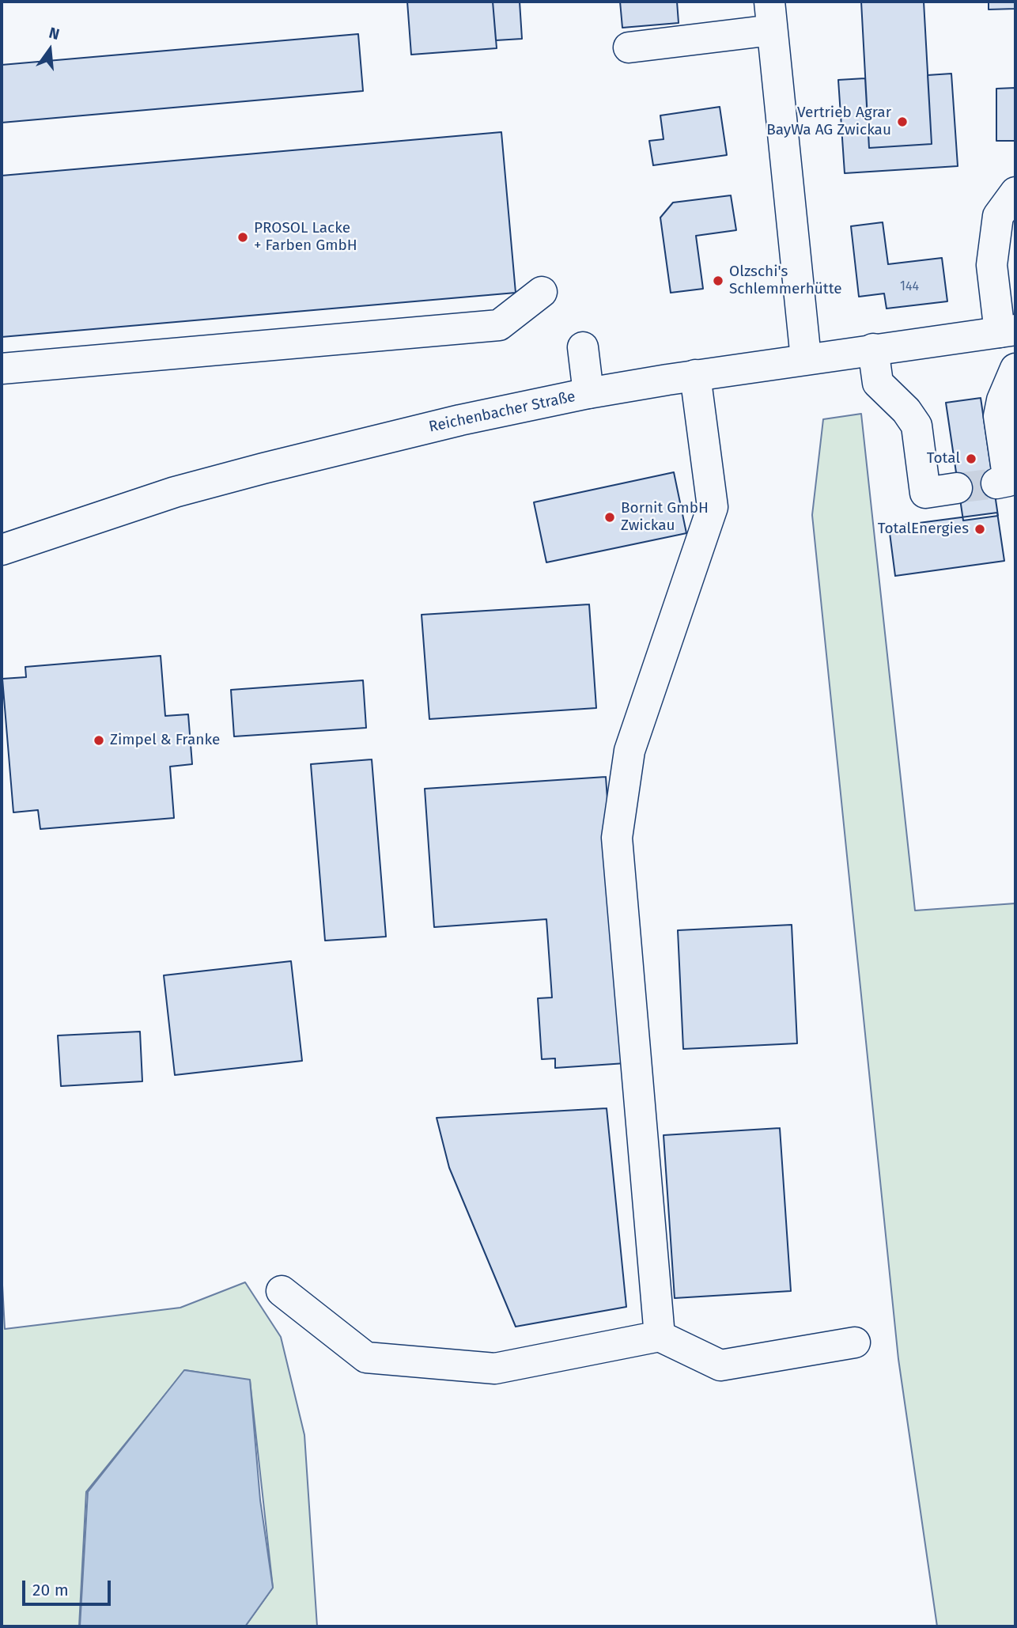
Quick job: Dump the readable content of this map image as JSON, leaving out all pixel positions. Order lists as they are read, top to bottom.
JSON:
{
  "streets": {
    "main road": ["Reichenbacher Straße"]
  },
  "places": [
    "Vertrieb Agrar BayWa AG Zwickau",
    "PROSOL Lacke + Farben GmbH",
    "Olzschi's Schlemmerhütte",
    "Total",
    "Bornit GmbH Zwickau",
    "TotalEnergies",
    "Zimpel & Franke"
  ],
  "house_numbers": ["144"],
  "scale_bar": "20 m",
  "north": "top"
}
